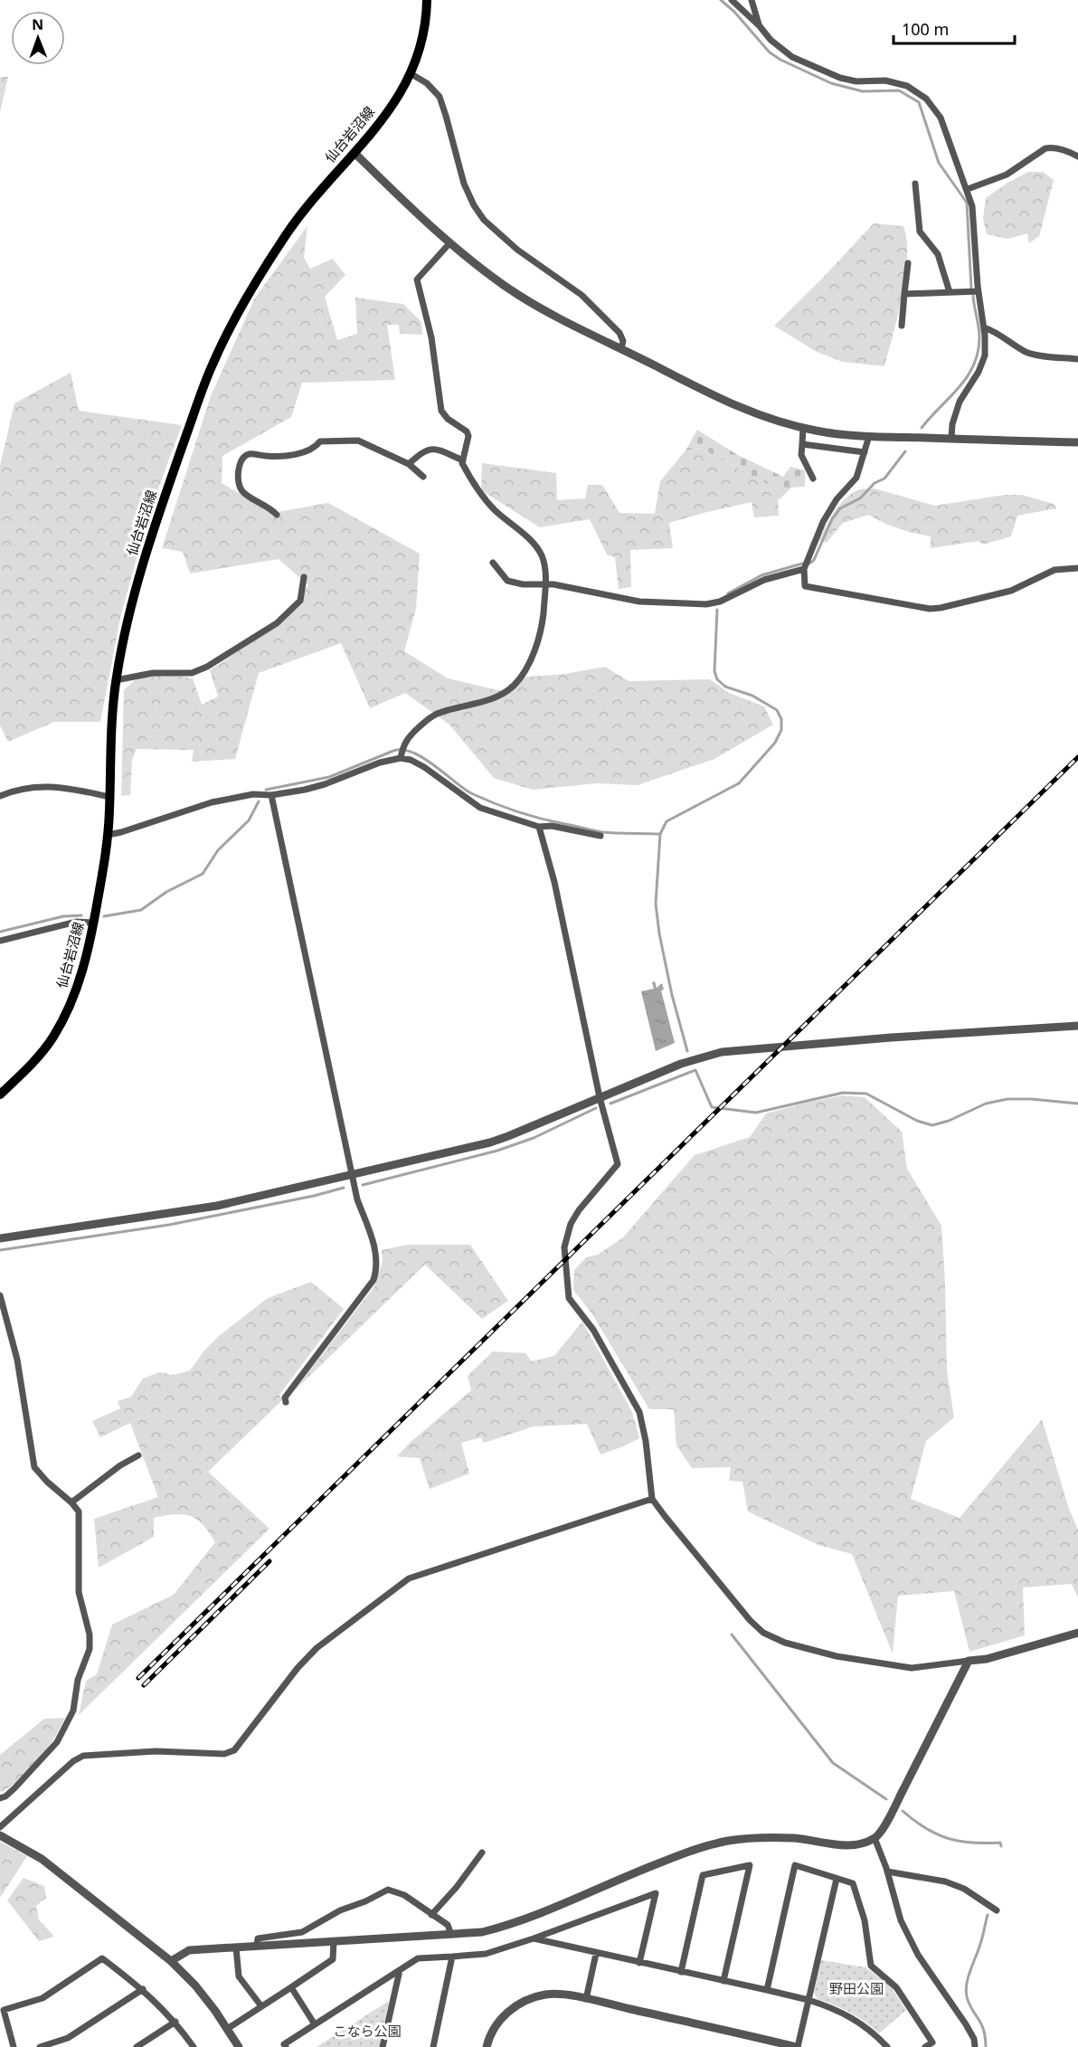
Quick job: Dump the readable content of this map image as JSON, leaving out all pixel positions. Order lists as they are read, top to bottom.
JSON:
{
  "streets": {
    "main road": ["仙台岩沼線"]
  },
  "parks": ["野田公園", "こなら公園"],
  "scale_bar": "100 m",
  "north": "top"
}
